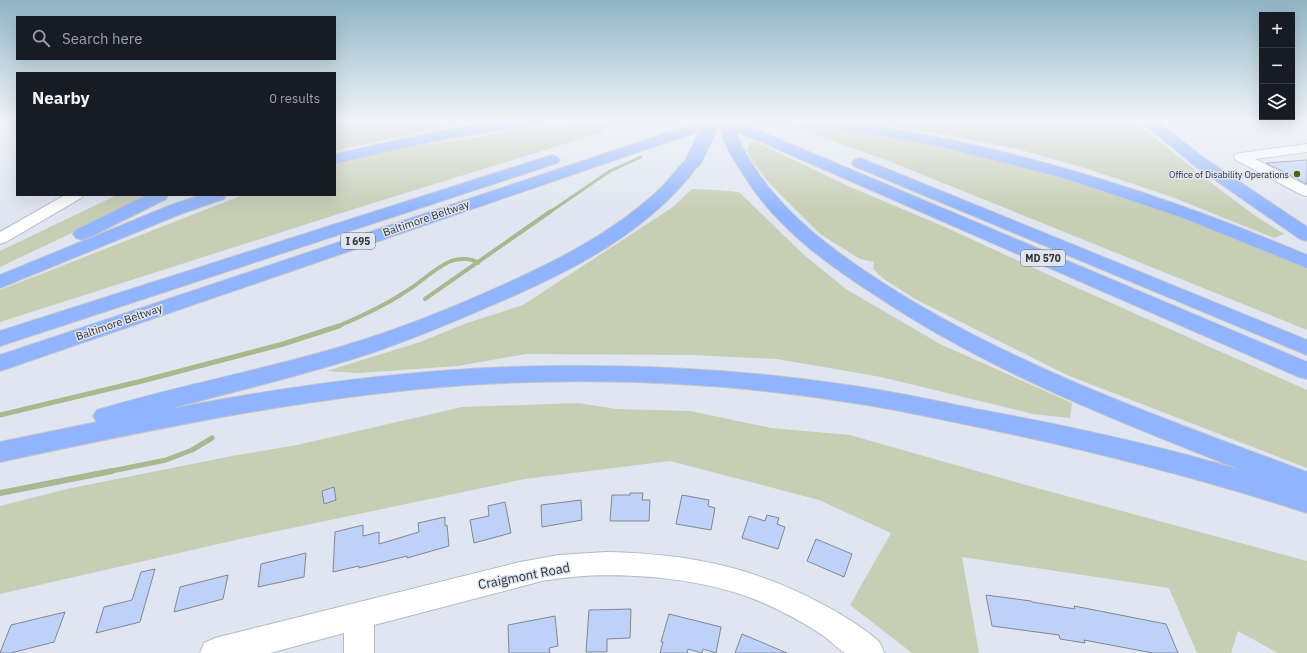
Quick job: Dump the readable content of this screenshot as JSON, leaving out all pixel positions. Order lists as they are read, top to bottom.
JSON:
{
  "streets": {
    "highway": ["Baltimore Beltway", "I 695", "MD 570"],
    "street": ["Craigmont Road"]
  },
  "places": ["Office of Disability Operations"],
  "page": {
    "map_buttons": ["+", "−"],
    "search": "Search here",
    "heading": ["Nearby", "0 results"]
  }
}
